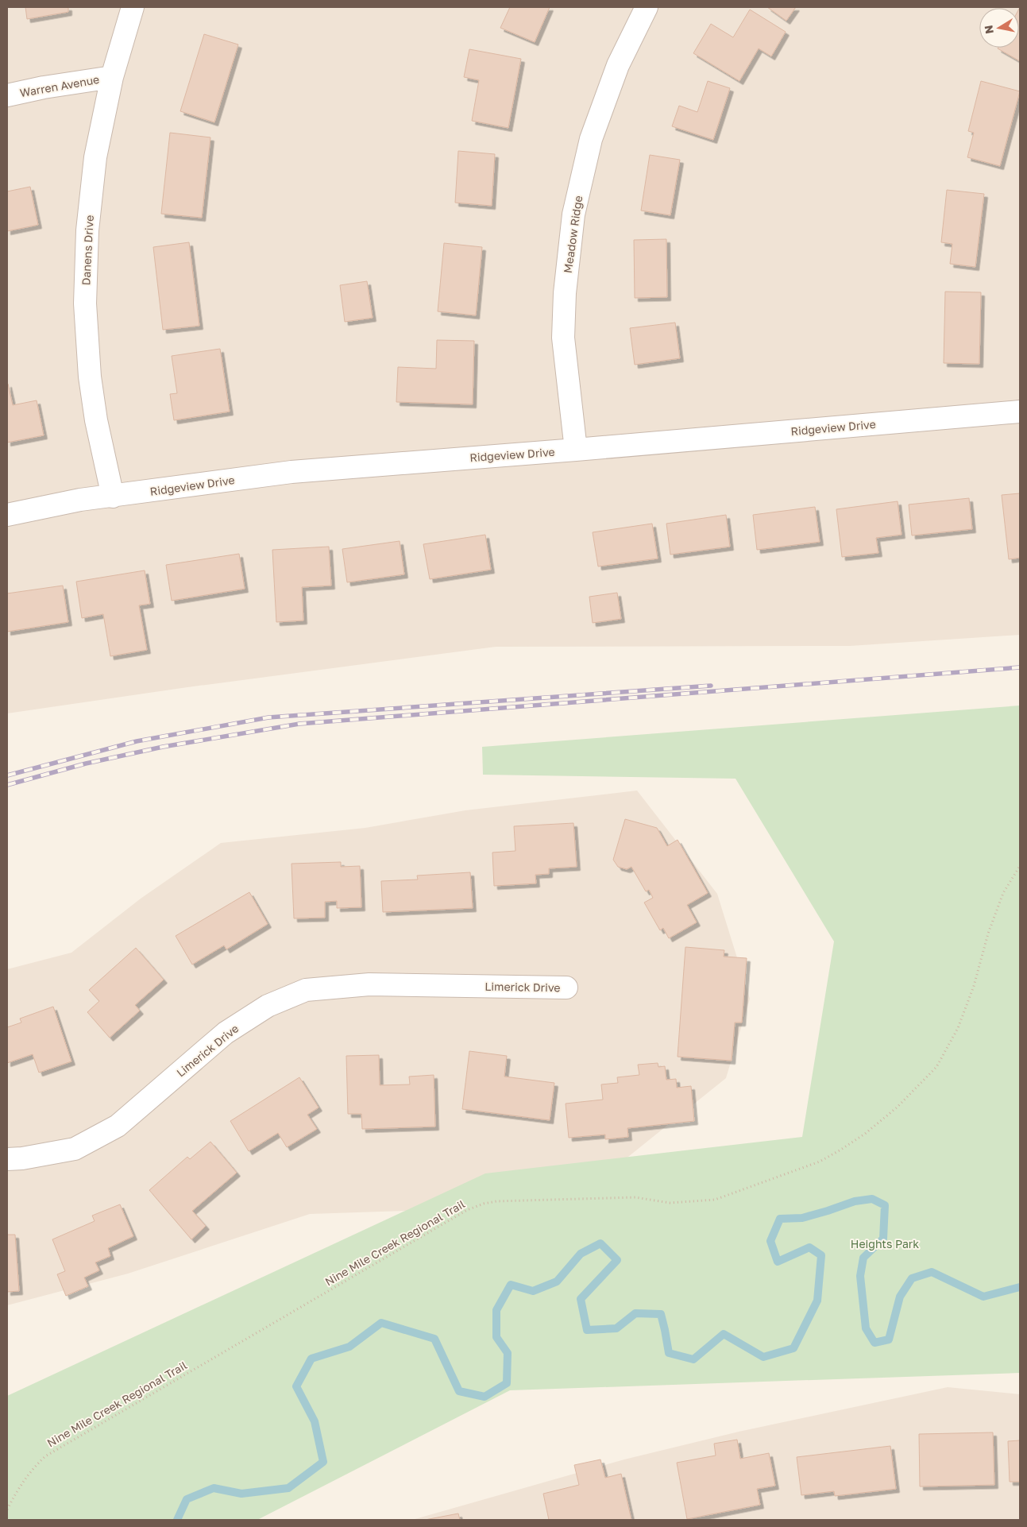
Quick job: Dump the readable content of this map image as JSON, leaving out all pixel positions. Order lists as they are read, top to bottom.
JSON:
{
  "streets": {
    "street": [
      "Warren Avenue",
      "Meadow Ridge",
      "Danens Drive",
      "Ridgeview Drive",
      "Limerick Drive"
    ],
    "path": ["Nine Mile Creek Regional Trail"]
  },
  "crossings": [
    ["Warren Avenue", "Danens Drive"],
    ["Meadow Ridge", "Ridgeview Drive"],
    ["Danens Drive", "Ridgeview Drive"]
  ],
  "parks": ["Heights Park"],
  "north": "left"
}
